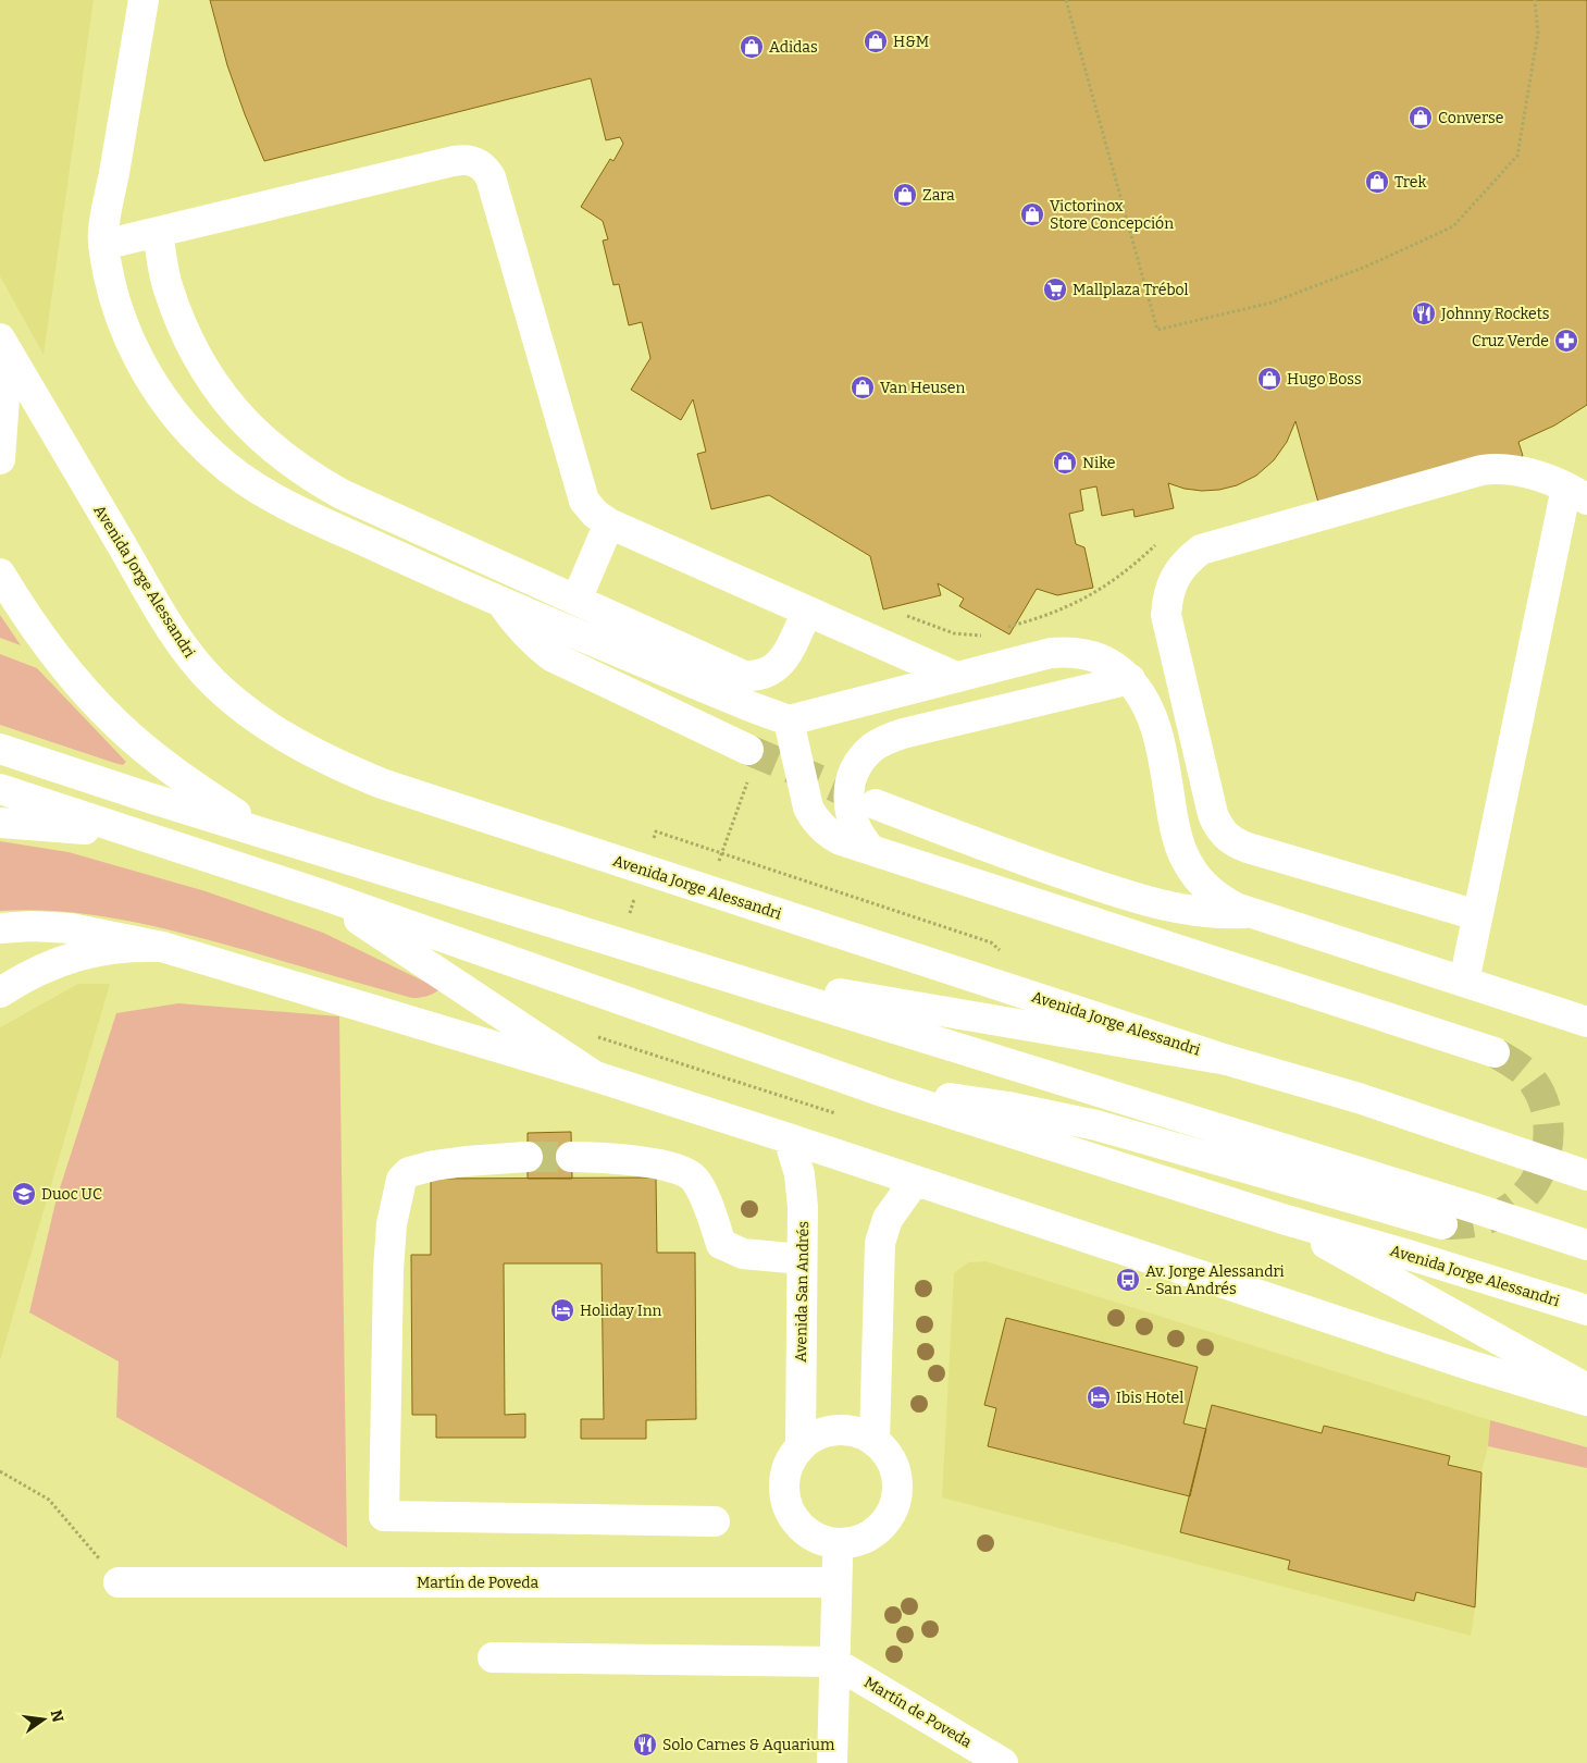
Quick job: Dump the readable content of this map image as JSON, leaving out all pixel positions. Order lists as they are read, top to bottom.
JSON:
{
  "streets": {
    "main road": ["Avenida Jorge Alessandri", "Avenida San Andrés", "Martín de Poveda"]
  },
  "places": {
    "shop": [
      "H&M",
      "Adidas",
      "Converse",
      "Trek",
      "Zara",
      "Victorinox Store Concepción",
      "Hugo Boss",
      "Van Heusen",
      "Nike"
    ],
    "supermarket": ["Mallplaza Trébol"],
    "restaurant": ["Johnny Rockets", "Solo Carnes & Aquarium"],
    "pharmacy": ["Cruz Verde"],
    "school or university": ["Duoc UC"],
    "bus stop": ["Av. Jorge Alessandri - San Andrés"],
    "hotel": ["Holiday Inn", "Ibis Hotel"]
  },
  "north": "right"
}
